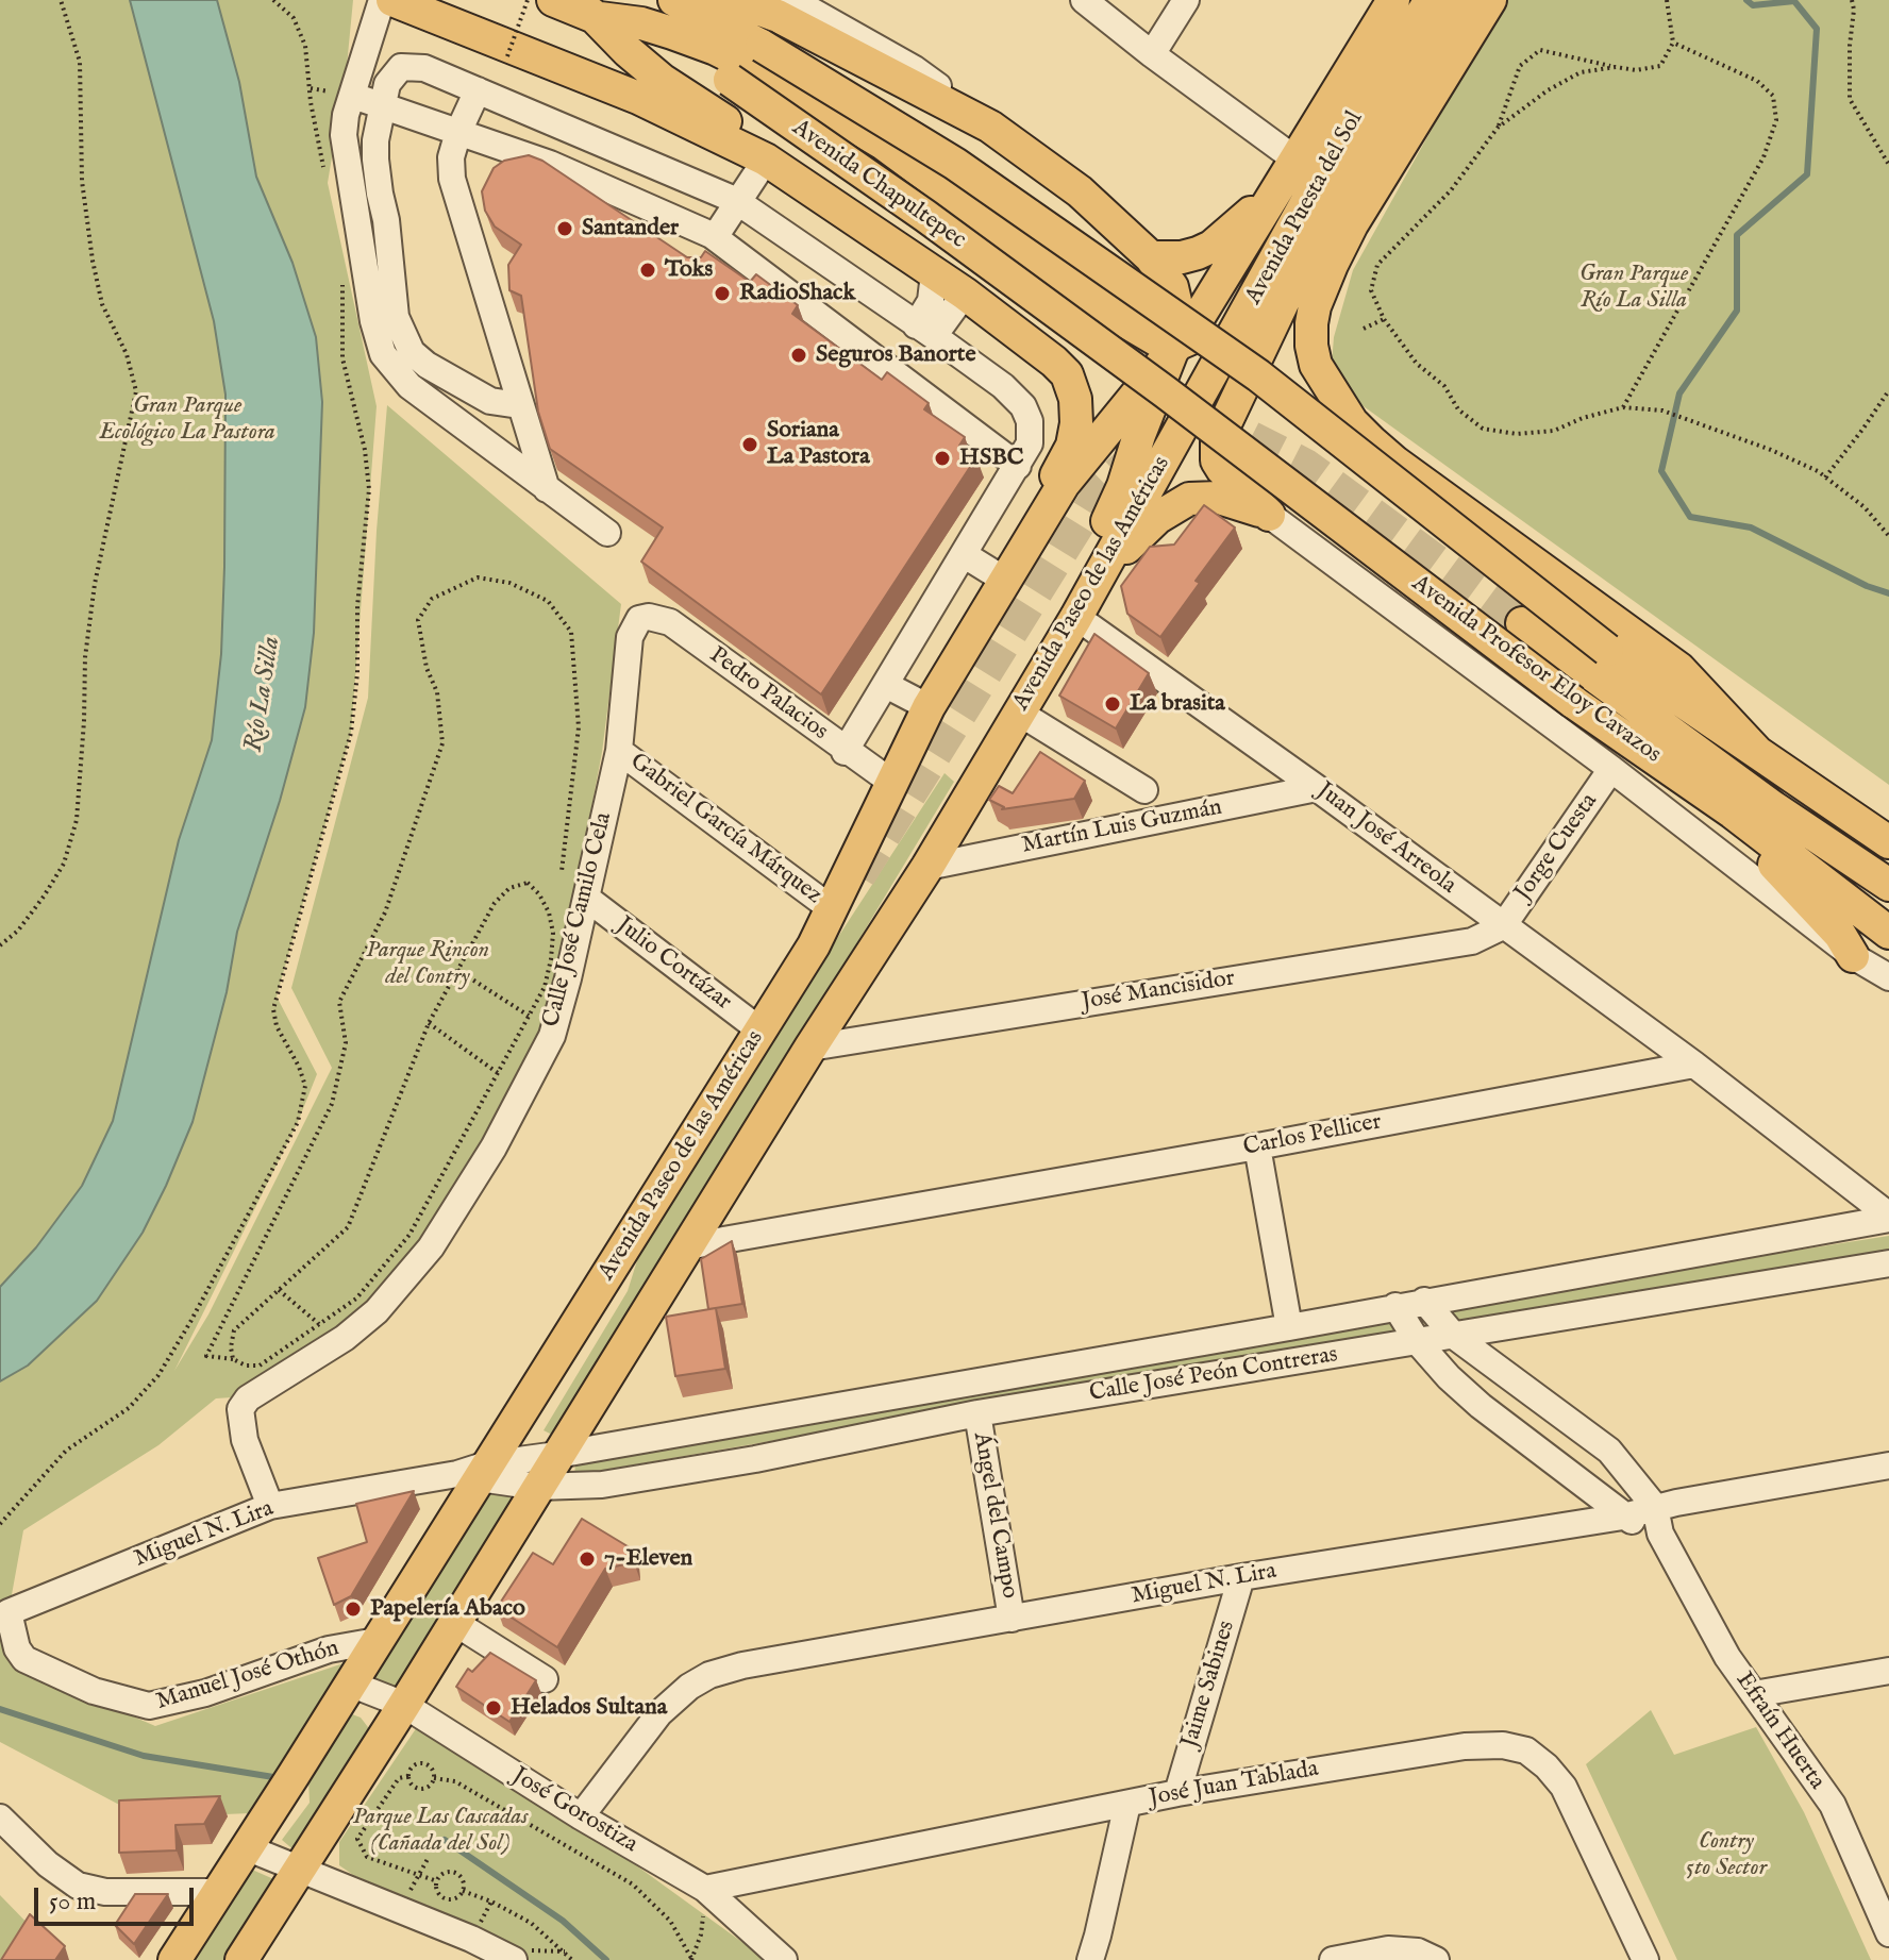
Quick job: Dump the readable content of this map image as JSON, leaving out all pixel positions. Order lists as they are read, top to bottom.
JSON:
{
  "streets": {
    "main road": [
      "Avenida Chapultepec",
      "Avenida Puesta del Sol",
      "Avenida Paseo de las Américas",
      "Avenida Profesor Eloy Cavazos"
    ],
    "street": [
      "Pedro Palacios",
      "Martín Luis Guzmán",
      "Gabriel García Márquez",
      "Juan José Arreola",
      "Jorge Cuesta",
      "Calle José Camilo Cela",
      "Julio Cortázar",
      "José Mancisidor",
      "Carlos Pellicer",
      "Calle José Peón Contreras",
      "Ángel del Campo",
      "Miguel N. Lira",
      "Manuel José Othón",
      "Jaime Sabines",
      "Efraín Huerta",
      "José Juan Tablada",
      "José Gorostiza"
    ]
  },
  "crossings": [
    ["Avenida Chapultepec", "Avenida Puesta del Sol"],
    ["Avenida Chapultepec", "Avenida Paseo de las Américas"],
    ["Avenida Chapultepec", "Avenida Profesor Eloy Cavazos"],
    ["Avenida Puesta del Sol", "Avenida Paseo de las Américas"],
    ["Avenida Puesta del Sol", "Avenida Profesor Eloy Cavazos"],
    ["Avenida Paseo de las Américas", "Avenida Profesor Eloy Cavazos"],
    ["Avenida Paseo de las Américas", "Pedro Palacios"],
    ["Avenida Paseo de las Américas", "Martín Luis Guzmán"],
    ["Avenida Paseo de las Américas", "Gabriel García Márquez"],
    ["Avenida Paseo de las Américas", "Juan José Arreola"],
    ["Avenida Paseo de las Américas", "Julio Cortázar"],
    ["Avenida Paseo de las Américas", "José Mancisidor"],
    ["Avenida Paseo de las Américas", "Carlos Pellicer"],
    ["Avenida Paseo de las Américas", "Calle José Peón Contreras"],
    ["Avenida Paseo de las Américas", "Miguel N. Lira"],
    ["Avenida Paseo de las Américas", "Manuel José Othón"],
    ["Avenida Paseo de las Américas", "José Gorostiza"],
    ["Pedro Palacios", "Calle José Camilo Cela"],
    ["Martín Luis Guzmán", "Juan José Arreola"],
    ["Gabriel García Márquez", "Calle José Camilo Cela"],
    ["Juan José Arreola", "Jorge Cuesta"],
    ["Juan José Arreola", "José Mancisidor"],
    ["Juan José Arreola", "Carlos Pellicer"],
    ["Jorge Cuesta", "José Mancisidor"],
    ["Calle José Camilo Cela", "Julio Cortázar"],
    ["Calle José Camilo Cela", "Miguel N. Lira"],
    ["Calle José Peón Contreras", "Ángel del Campo"],
    ["Calle José Peón Contreras", "Miguel N. Lira"],
    ["Calle José Peón Contreras", "Efraín Huerta"],
    ["Ángel del Campo", "Miguel N. Lira"],
    ["Miguel N. Lira", "Manuel José Othón"],
    ["Miguel N. Lira", "Jaime Sabines"],
    ["Miguel N. Lira", "Efraín Huerta"],
    ["Miguel N. Lira", "José Gorostiza"],
    ["Jaime Sabines", "José Juan Tablada"],
    ["José Juan Tablada", "José Gorostiza"]
  ],
  "water": ["Río La Silla"],
  "parks": [
    "Gran Parque Río La Silla",
    "Gran Parque Ecológico La Pastora",
    "Parque Rincon del Contry",
    "Parque Las Cascadas (Cañada del Sol)",
    "Contry 5to Sector"
  ],
  "places": [
    "Santander",
    "Toks",
    "RadioShack",
    "Seguros Banorte",
    "Soriana La Pastora",
    "HSBC",
    "La brasita",
    "7-Eleven",
    "Papelería Abaco",
    "Helados Sultana"
  ],
  "scale_bar": "50 m"
}
